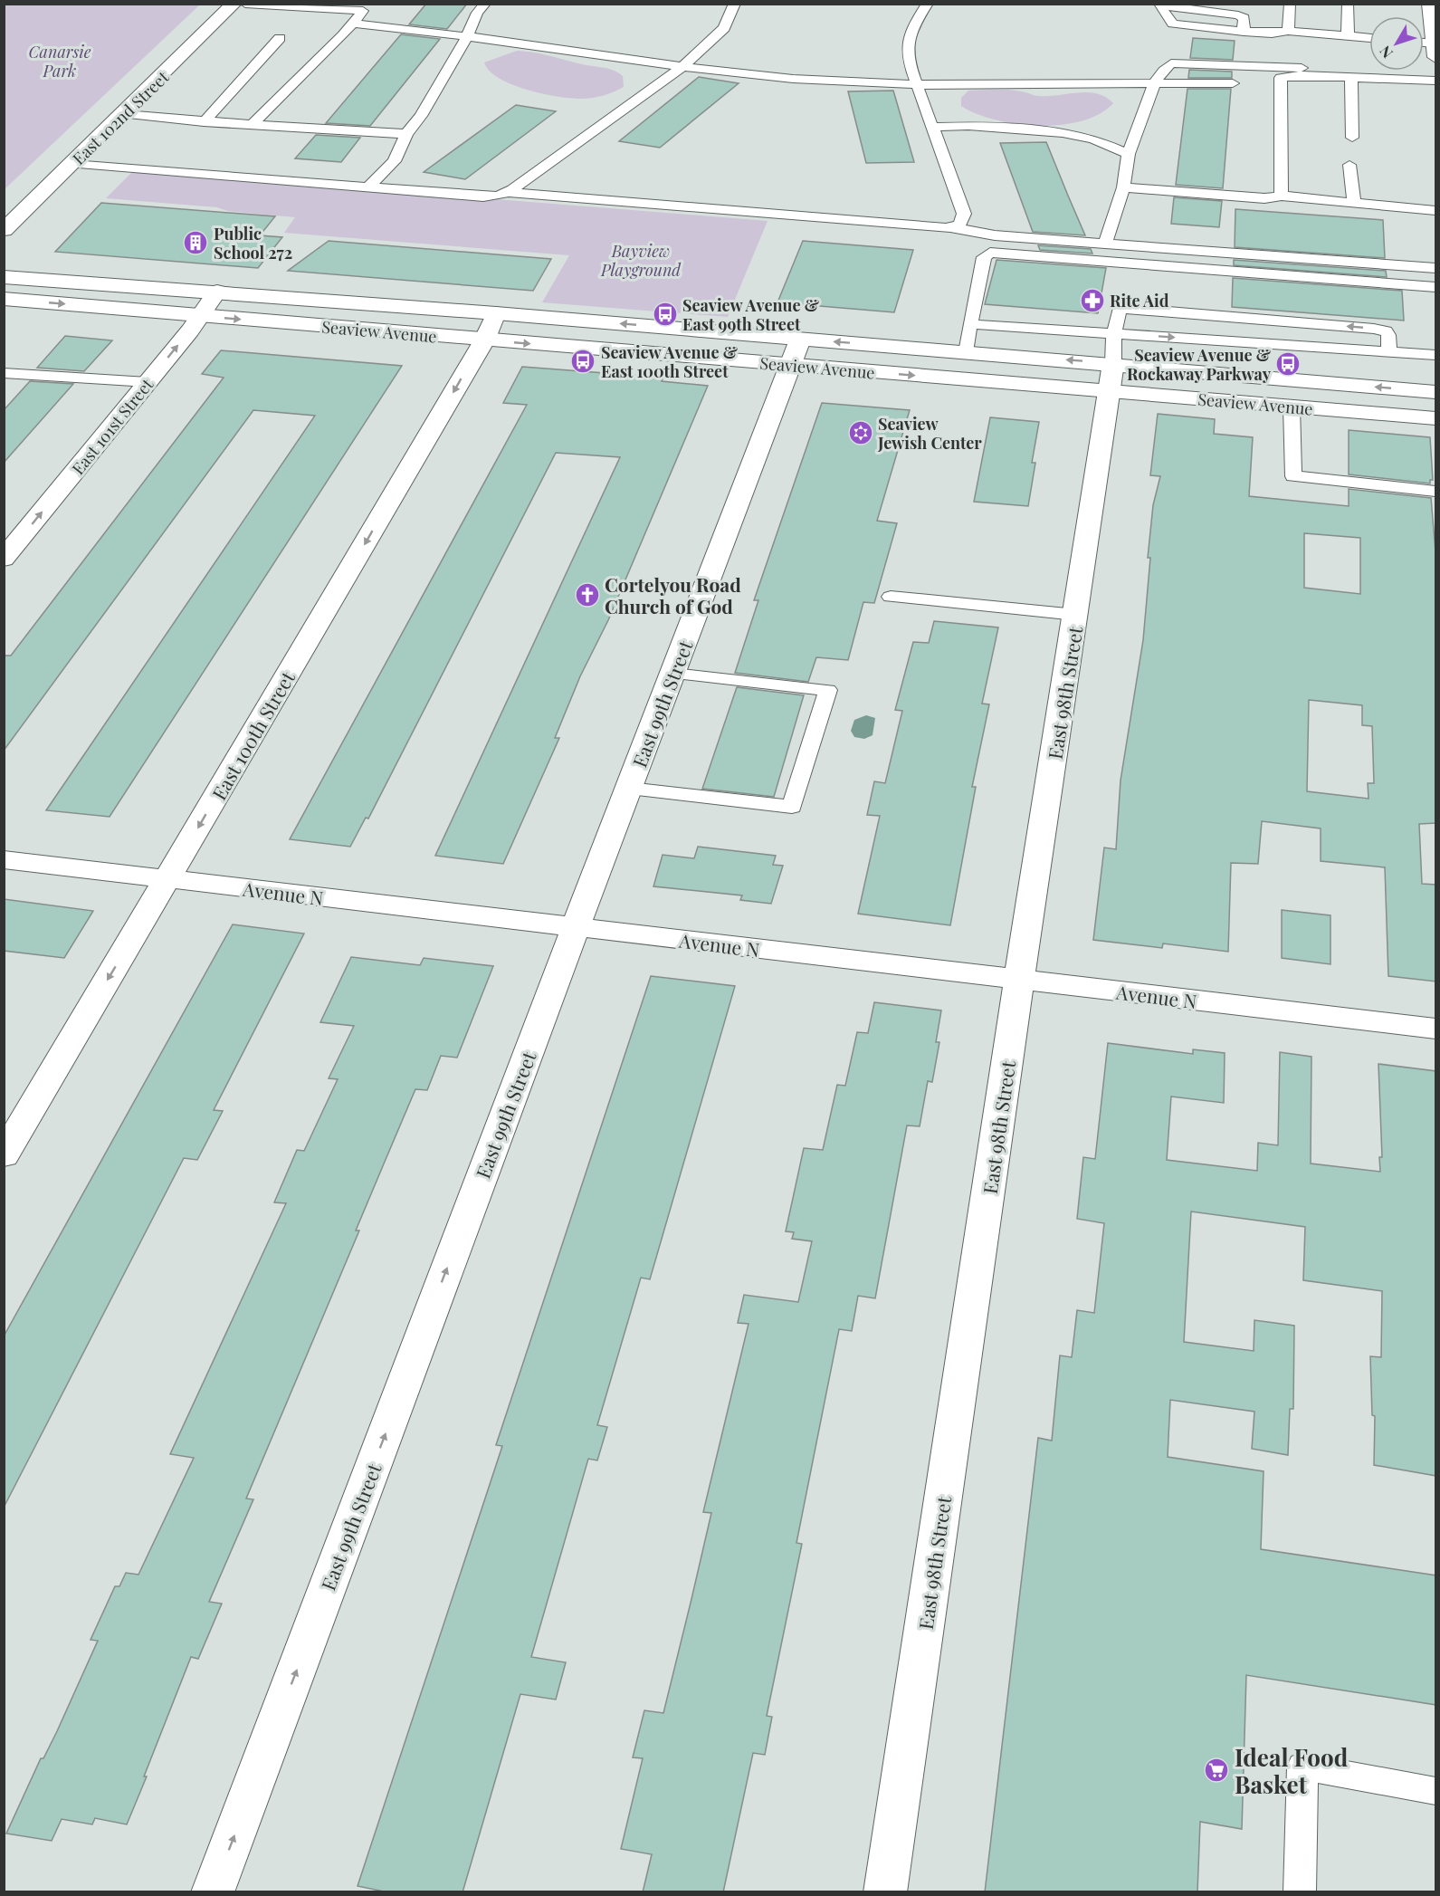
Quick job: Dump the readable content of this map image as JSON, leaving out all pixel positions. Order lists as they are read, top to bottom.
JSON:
{
  "streets": {
    "street": [
      "East 102nd Street",
      "Seaview Avenue",
      "East 101st Street",
      "East 98th Street",
      "East 99th Street",
      "East 100th Street",
      "Avenue N"
    ]
  },
  "crossings": [
    ["Seaview Avenue", "East 101st Street"],
    ["Seaview Avenue", "East 98th Street"],
    ["Seaview Avenue", "East 99th Street"],
    ["Seaview Avenue", "East 100th Street"],
    ["East 98th Street", "Avenue N"],
    ["East 99th Street", "Avenue N"],
    ["East 100th Street", "Avenue N"]
  ],
  "one_way": ["East 101st Street", "East 99th Street", "East 100th Street"],
  "parks": ["Canarsie Park", "Bayview Playground"],
  "places": {
    "building": ["Public School 272"],
    "pharmacy": ["Rite Aid"],
    "bus stop": ["Seaview Avenue & East 99th Street", "Seaview Avenue & East 100th Street", "Seaview Avenue & Rockaway Parkway"],
    "synagogue": ["Seaview Jewish Center"],
    "church": ["Cortelyou Road Church of God"],
    "supermarket": ["Ideal Food Basket"]
  },
  "north": "bottom left"
}
